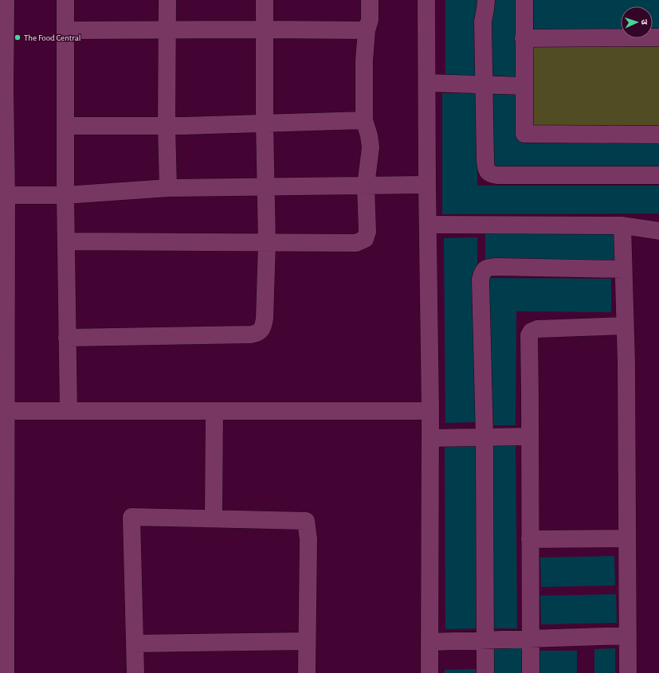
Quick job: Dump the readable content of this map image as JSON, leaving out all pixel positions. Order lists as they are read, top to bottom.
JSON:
{
  "places": ["The Food Central"],
  "north": "right"
}
